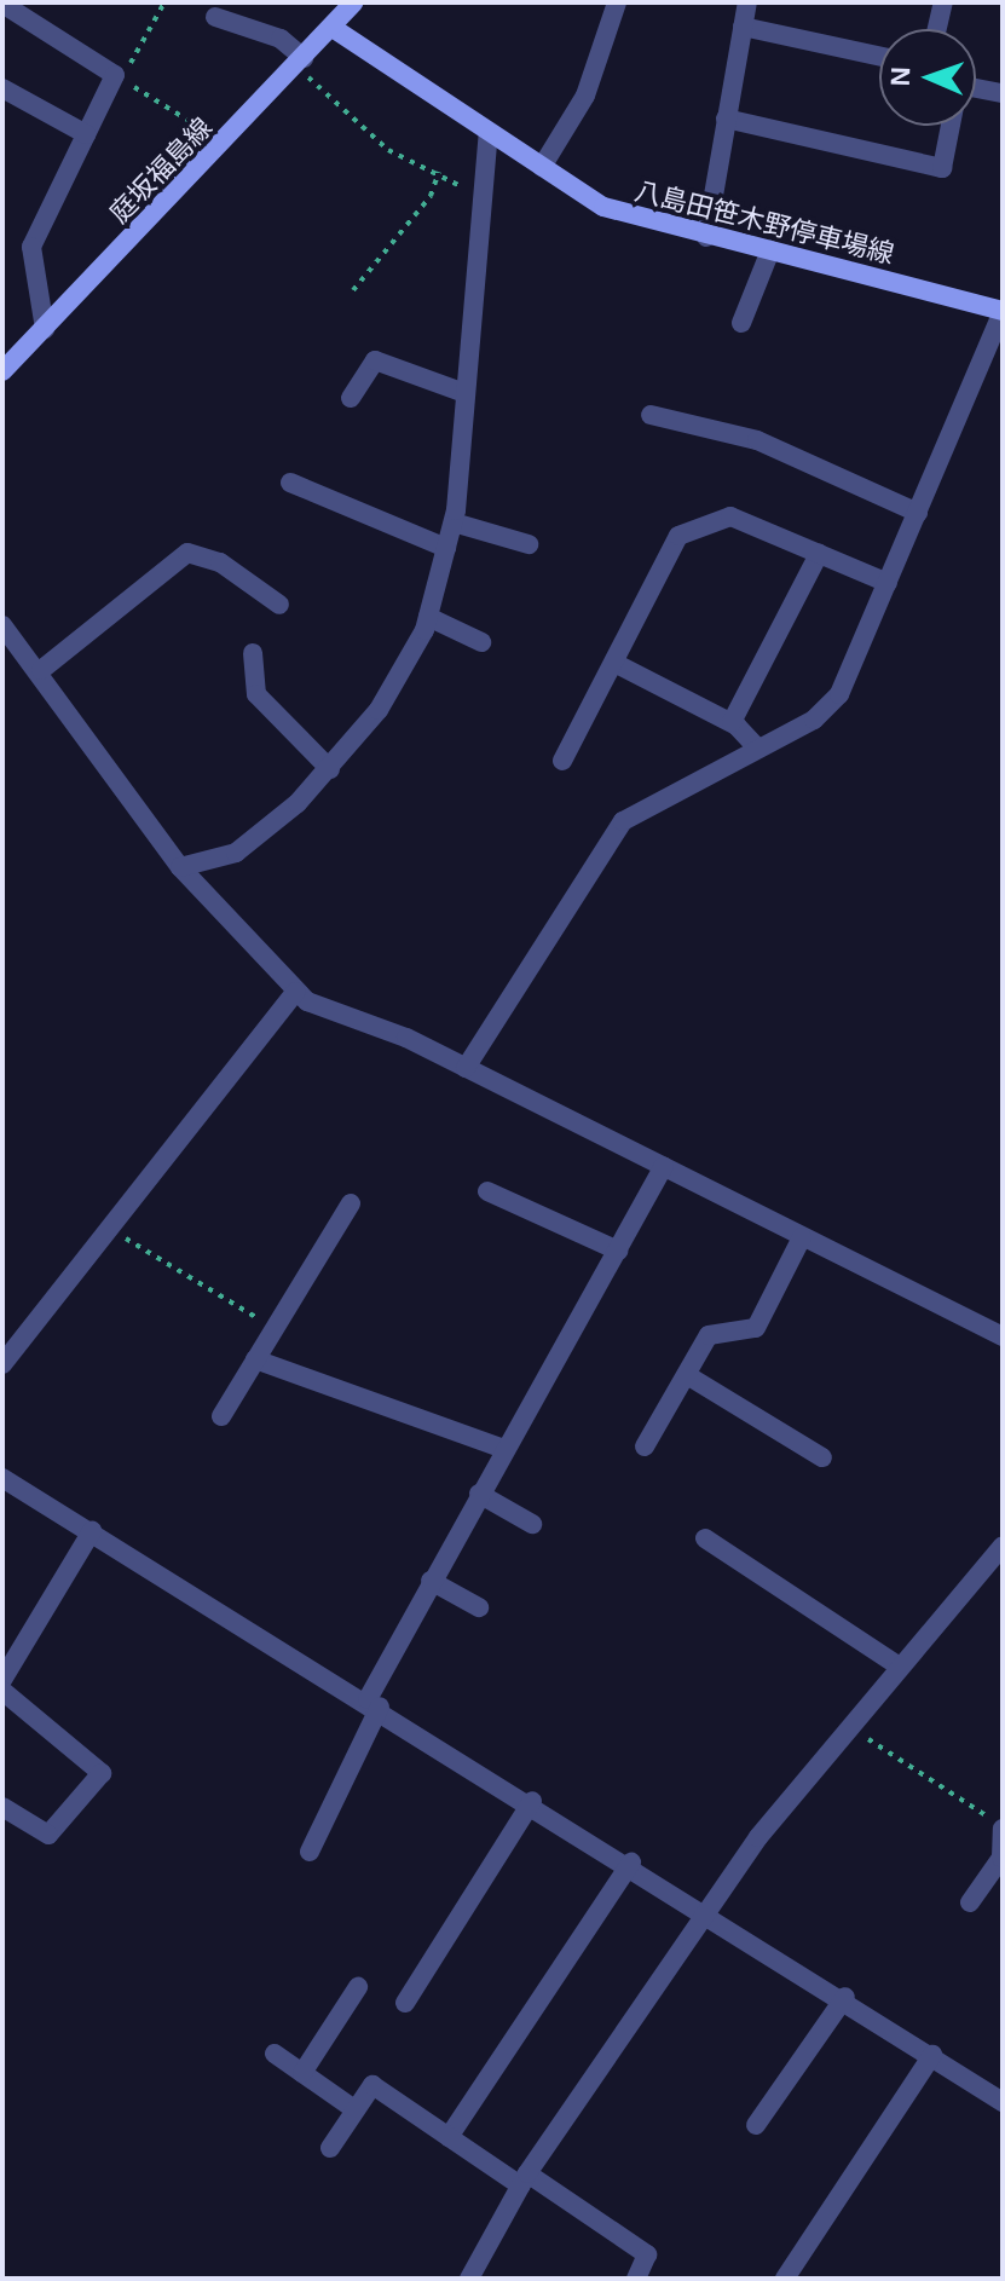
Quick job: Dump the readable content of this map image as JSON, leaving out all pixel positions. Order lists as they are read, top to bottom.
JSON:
{
  "streets": {
    "main road": ["庭坂福島線", "八島田笹木野停車場線"]
  },
  "crossings": [
    ["庭坂福島線", "八島田笹木野停車場線"]
  ],
  "north": "left"
}
